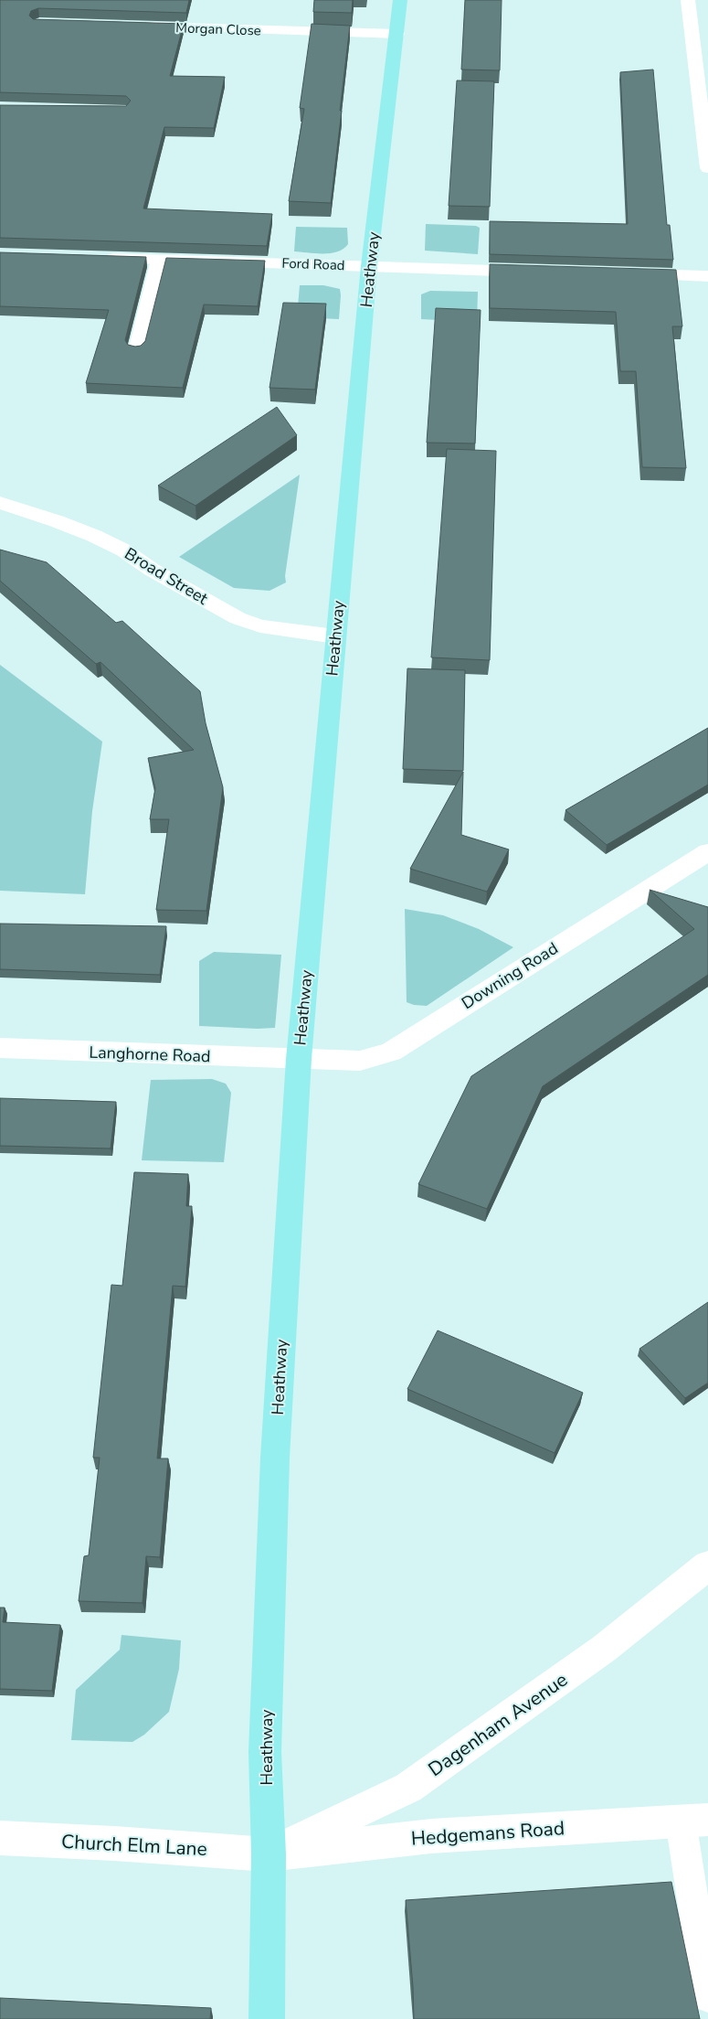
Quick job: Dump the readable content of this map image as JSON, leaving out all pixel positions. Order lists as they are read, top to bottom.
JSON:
{
  "streets": {
    "main road": ["Heathway"],
    "street": [
      "Morgan Close",
      "Ford Road",
      "Broad Street",
      "Downing Road",
      "Langhorne Road",
      "Dagenham Avenue",
      "Hedgemans Road",
      "Church Elm Lane"
    ]
  },
  "crossings": [
    ["Morgan Close", "Heathway"],
    ["Ford Road", "Heathway"],
    ["Heathway", "Broad Street"],
    ["Heathway", "Downing Road"],
    ["Heathway", "Langhorne Road"],
    ["Heathway", "Dagenham Avenue"],
    ["Heathway", "Hedgemans Road"],
    ["Heathway", "Church Elm Lane"],
    ["Downing Road", "Langhorne Road"],
    ["Dagenham Avenue", "Hedgemans Road"],
    ["Dagenham Avenue", "Church Elm Lane"],
    ["Hedgemans Road", "Church Elm Lane"]
  ]
}
